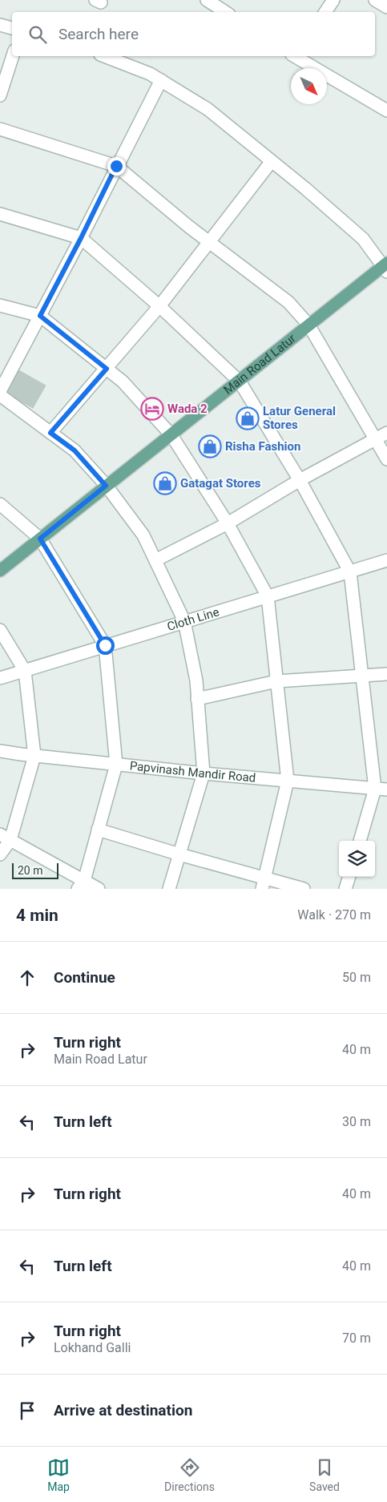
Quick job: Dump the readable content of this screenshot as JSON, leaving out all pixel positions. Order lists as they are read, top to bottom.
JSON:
{
  "streets": {
    "main road": ["Main Road Latur"],
    "street": ["Cloth Line", "Papvinash Mandir Road"]
  },
  "places": {
    "hotel": ["Wada 2"],
    "shop": ["Latur General Stores", "Risha Fashion", "Gatagat Stores"]
  },
  "scale_bar": "20 m",
  "north": "bottom right",
  "page": {
    "search": "Search here",
    "scale": "20 m",
    "heading": ["4 min", "Walk · 270 m"],
    "list": [
      ["Continue", "50 m"],
      ["Turn right", "Main Road Latur", "40 m"],
      ["Turn left", "30 m"],
      ["Turn right", "40 m"],
      ["Turn left", "40 m"],
      ["Turn right", "Lokhand Galli", "70 m"],
      "Arrive at destination"
    ],
    "nav": ["Map", "Directions", "Saved"]
  }
}
